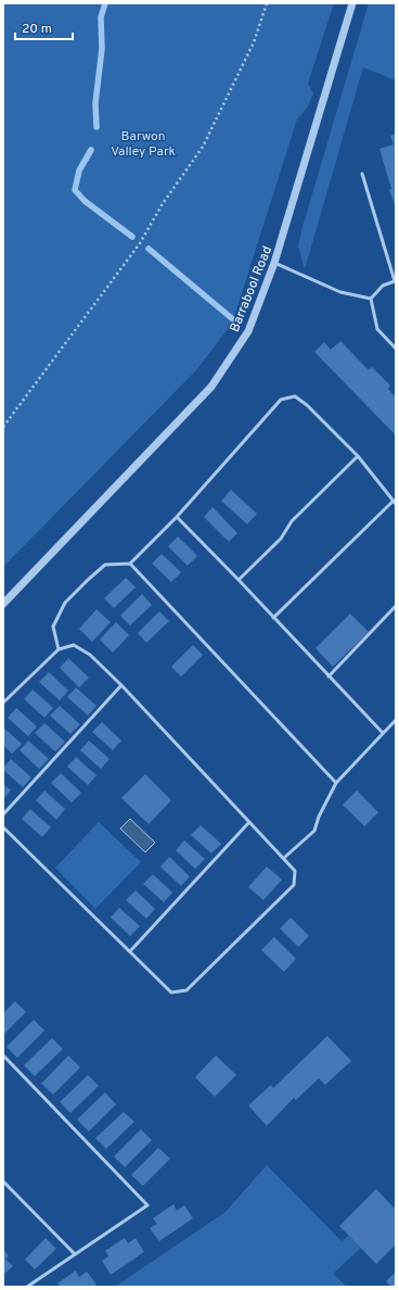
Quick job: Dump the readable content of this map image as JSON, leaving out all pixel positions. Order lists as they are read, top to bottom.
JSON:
{
  "streets": {
    "street": ["Barrabool Road"]
  },
  "parks": ["Barwon Valley Park"],
  "scale_bar": "20 m"
}
